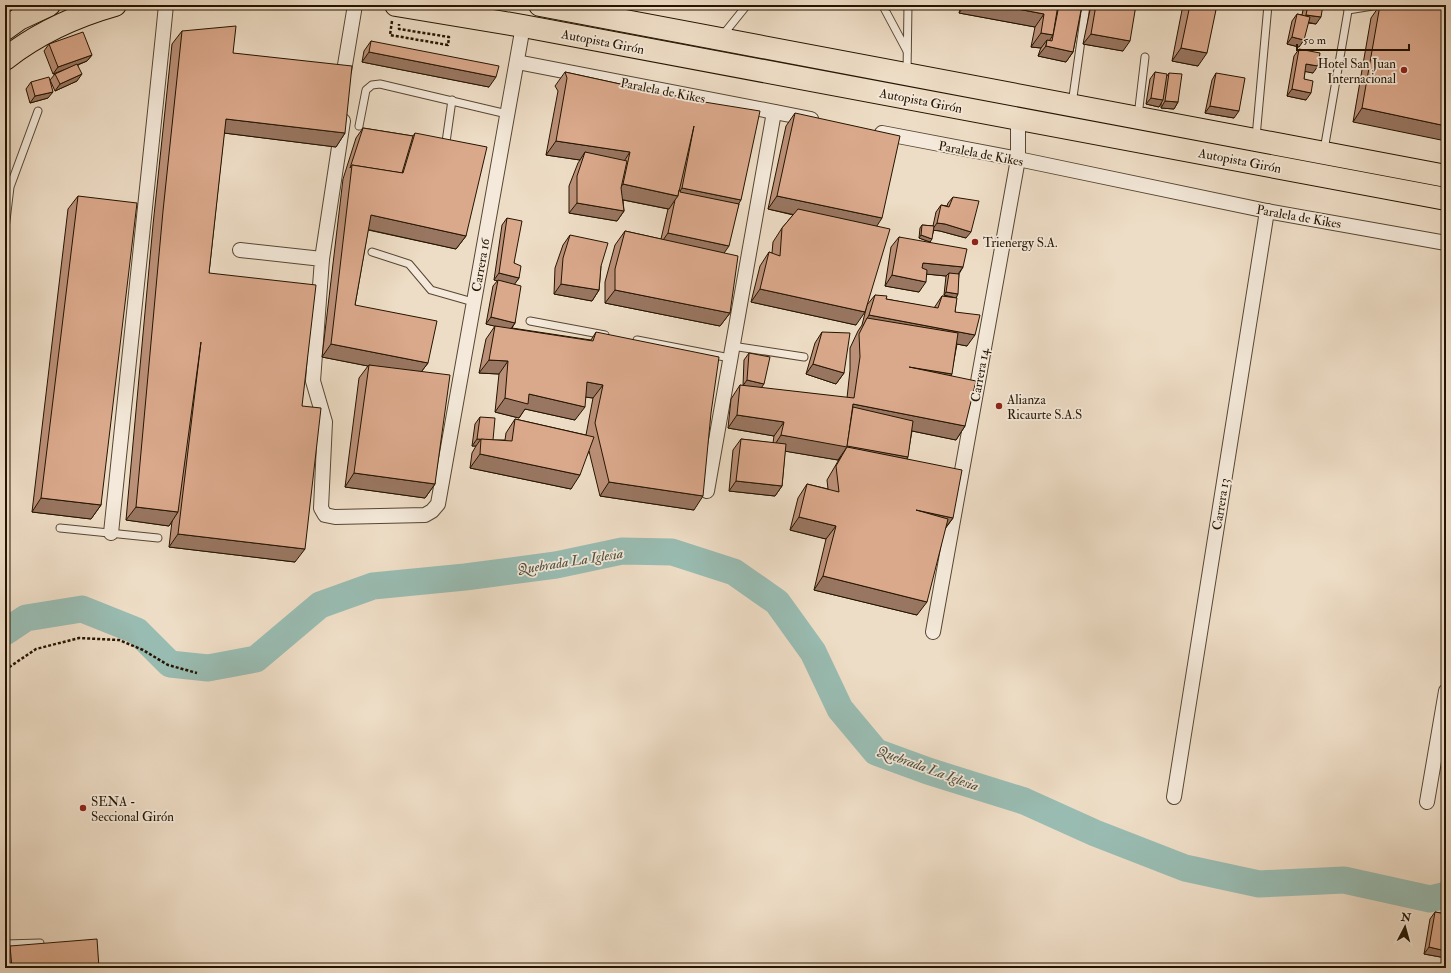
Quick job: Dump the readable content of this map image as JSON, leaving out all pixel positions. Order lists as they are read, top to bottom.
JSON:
{
  "streets": {
    "highway": ["Autopista Girón"],
    "street": [
      "Paralela de Kikes",
      "Carrera 16",
      "Carrera 14",
      "Carrera 13"
    ]
  },
  "crossings": [
    ["Autopista Girón", "Carrera 16"],
    ["Autopista Girón", "Carrera 14"],
    ["Paralela de Kikes", "Carrera 16"],
    ["Paralela de Kikes", "Carrera 14"],
    ["Paralela de Kikes", "Carrera 13"]
  ],
  "water": ["Quebrada La Iglesia"],
  "places": [
    "Hotel San Juan Internacional",
    "Trienergy S.A.",
    "Alianza Ricaurte S.A.S",
    "SENA - Seccional Girón"
  ],
  "scale_bar": "50 m",
  "north": "top"
}
